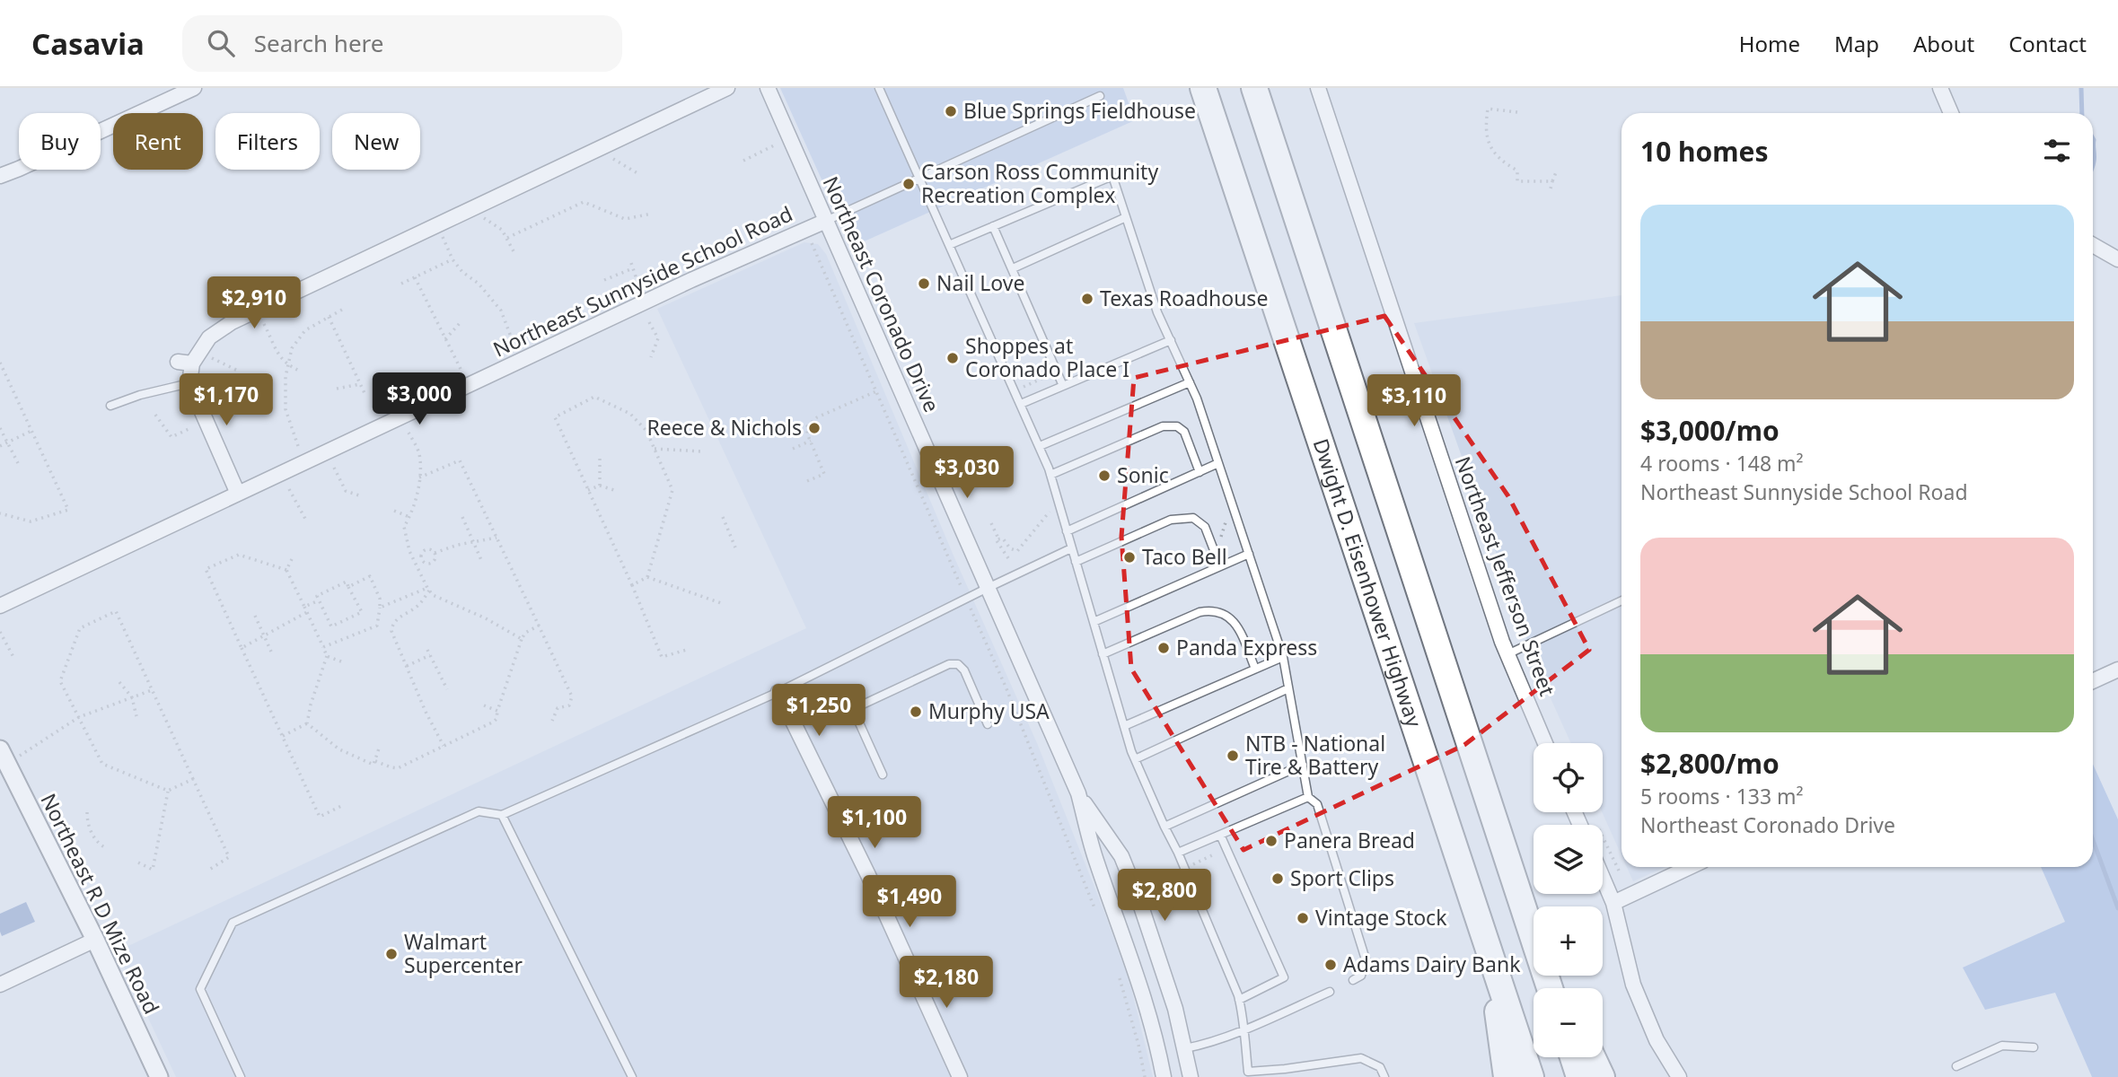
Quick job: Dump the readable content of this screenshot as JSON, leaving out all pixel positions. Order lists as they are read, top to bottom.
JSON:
{
  "streets": {
    "highway": ["Dwight D. Eisenhower Highway"],
    "street": [
      "Northeast Sunnyside School Road",
      "Northeast Coronado Drive",
      "Northeast Jefferson Street",
      "Northeast R D Mize Road"
    ]
  },
  "crossings": [
    ["Northeast Sunnyside School Road", "Northeast Coronado Drive"]
  ],
  "places": [
    "Blue Springs Fieldhouse",
    "Carson Ross Community Recreation Complex",
    "Nail Love",
    "Texas Roadhouse",
    "Shoppes at Coronado Place I",
    "Reece & Nichols",
    "Sonic",
    "Taco Bell",
    "Panda Express",
    "Murphy USA",
    "NTB - National Tire & Battery",
    "Panera Bread",
    "Sport Clips",
    "Vintage Stock",
    "Walmart Supercenter",
    "Adams Dairy Bank"
  ],
  "page": {
    "header": "Casavia",
    "search": "Search here",
    "nav": [
      "Home",
      "Map",
      "About",
      "Contact"
    ],
    "chip": [
      "Buy",
      "Rent",
      "Filters",
      "New"
    ],
    "heading": "10 homes",
    "list": [
      {
        "name": "$3,000/mo",
        "note": "4 rooms · 148 m² · Northeast Sunnyside School Road"
      },
      {
        "name": "$2,800/mo",
        "note": "5 rooms · 133 m² · Northeast Coronado Drive"
      }
    ],
    "price": [
      "$2,910",
      "$3,000",
      "$1,170",
      "$3,110",
      "$3,030",
      "$1,250",
      "$1,100",
      "$2,800",
      "$1,490",
      "$2,180"
    ],
    "map_buttons": ["+", "−"]
  }
}
